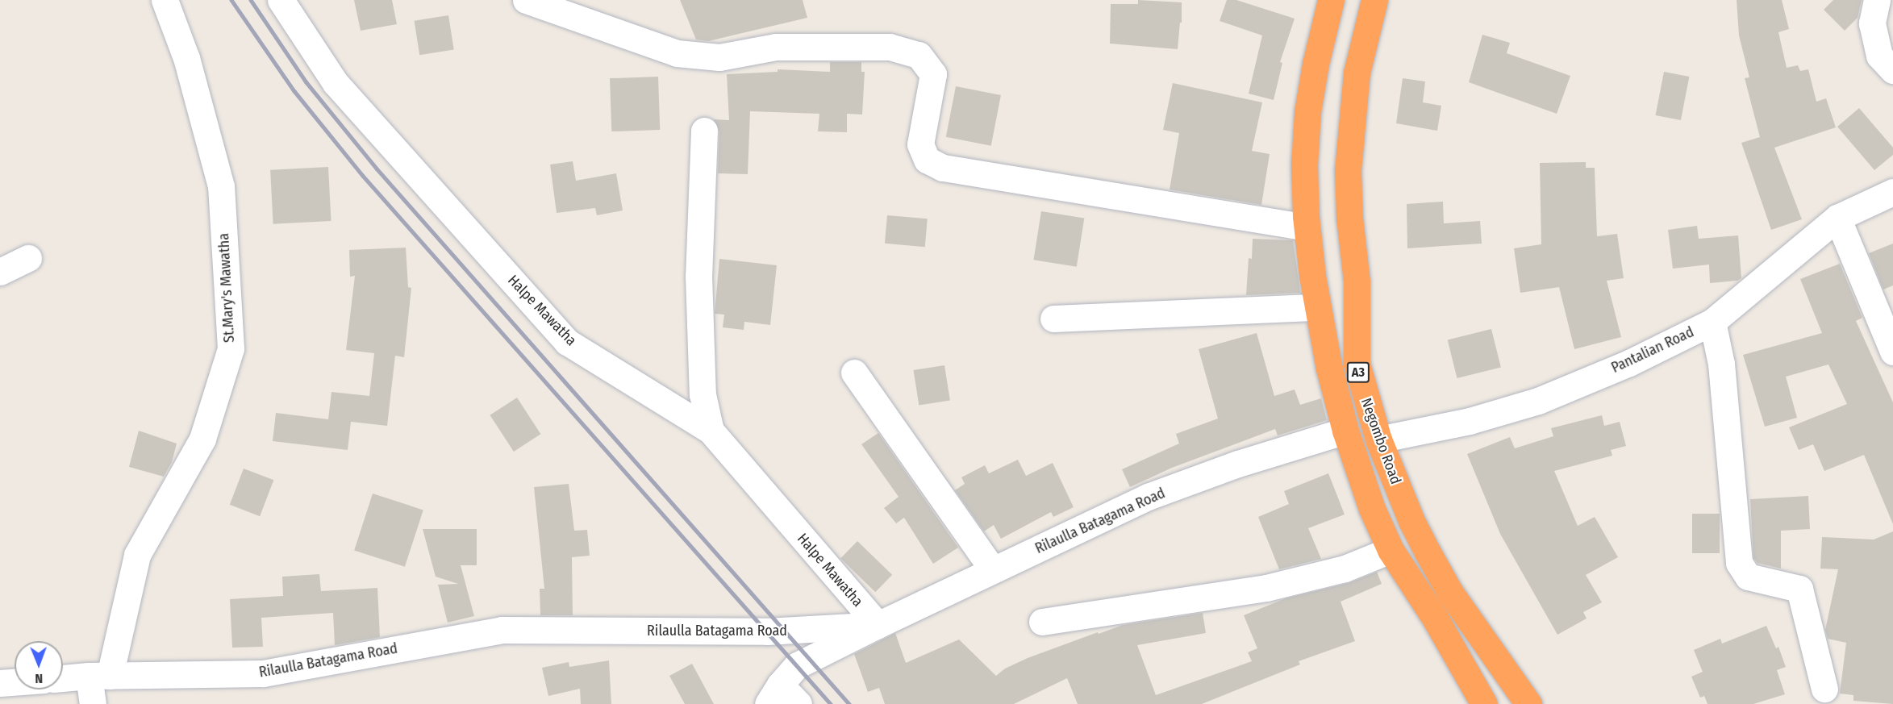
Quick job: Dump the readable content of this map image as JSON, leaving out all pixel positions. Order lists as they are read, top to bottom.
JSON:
{
  "streets": {
    "highway": ["A3", "Negombo Road"],
    "street": [
      "St.Mary's Mawatha",
      "Halpe Mawatha",
      "Pantalian Road",
      "Rilaulla Batagama Road"
    ]
  },
  "crossings": [
    ["St.Mary's Mawatha", "Rilaulla Batagama Road"],
    ["Halpe Mawatha", "Rilaulla Batagama Road"],
    ["Pantalian Road", "Negombo Road"],
    ["Negombo Road", "Rilaulla Batagama Road"]
  ],
  "north": "bottom"
}
